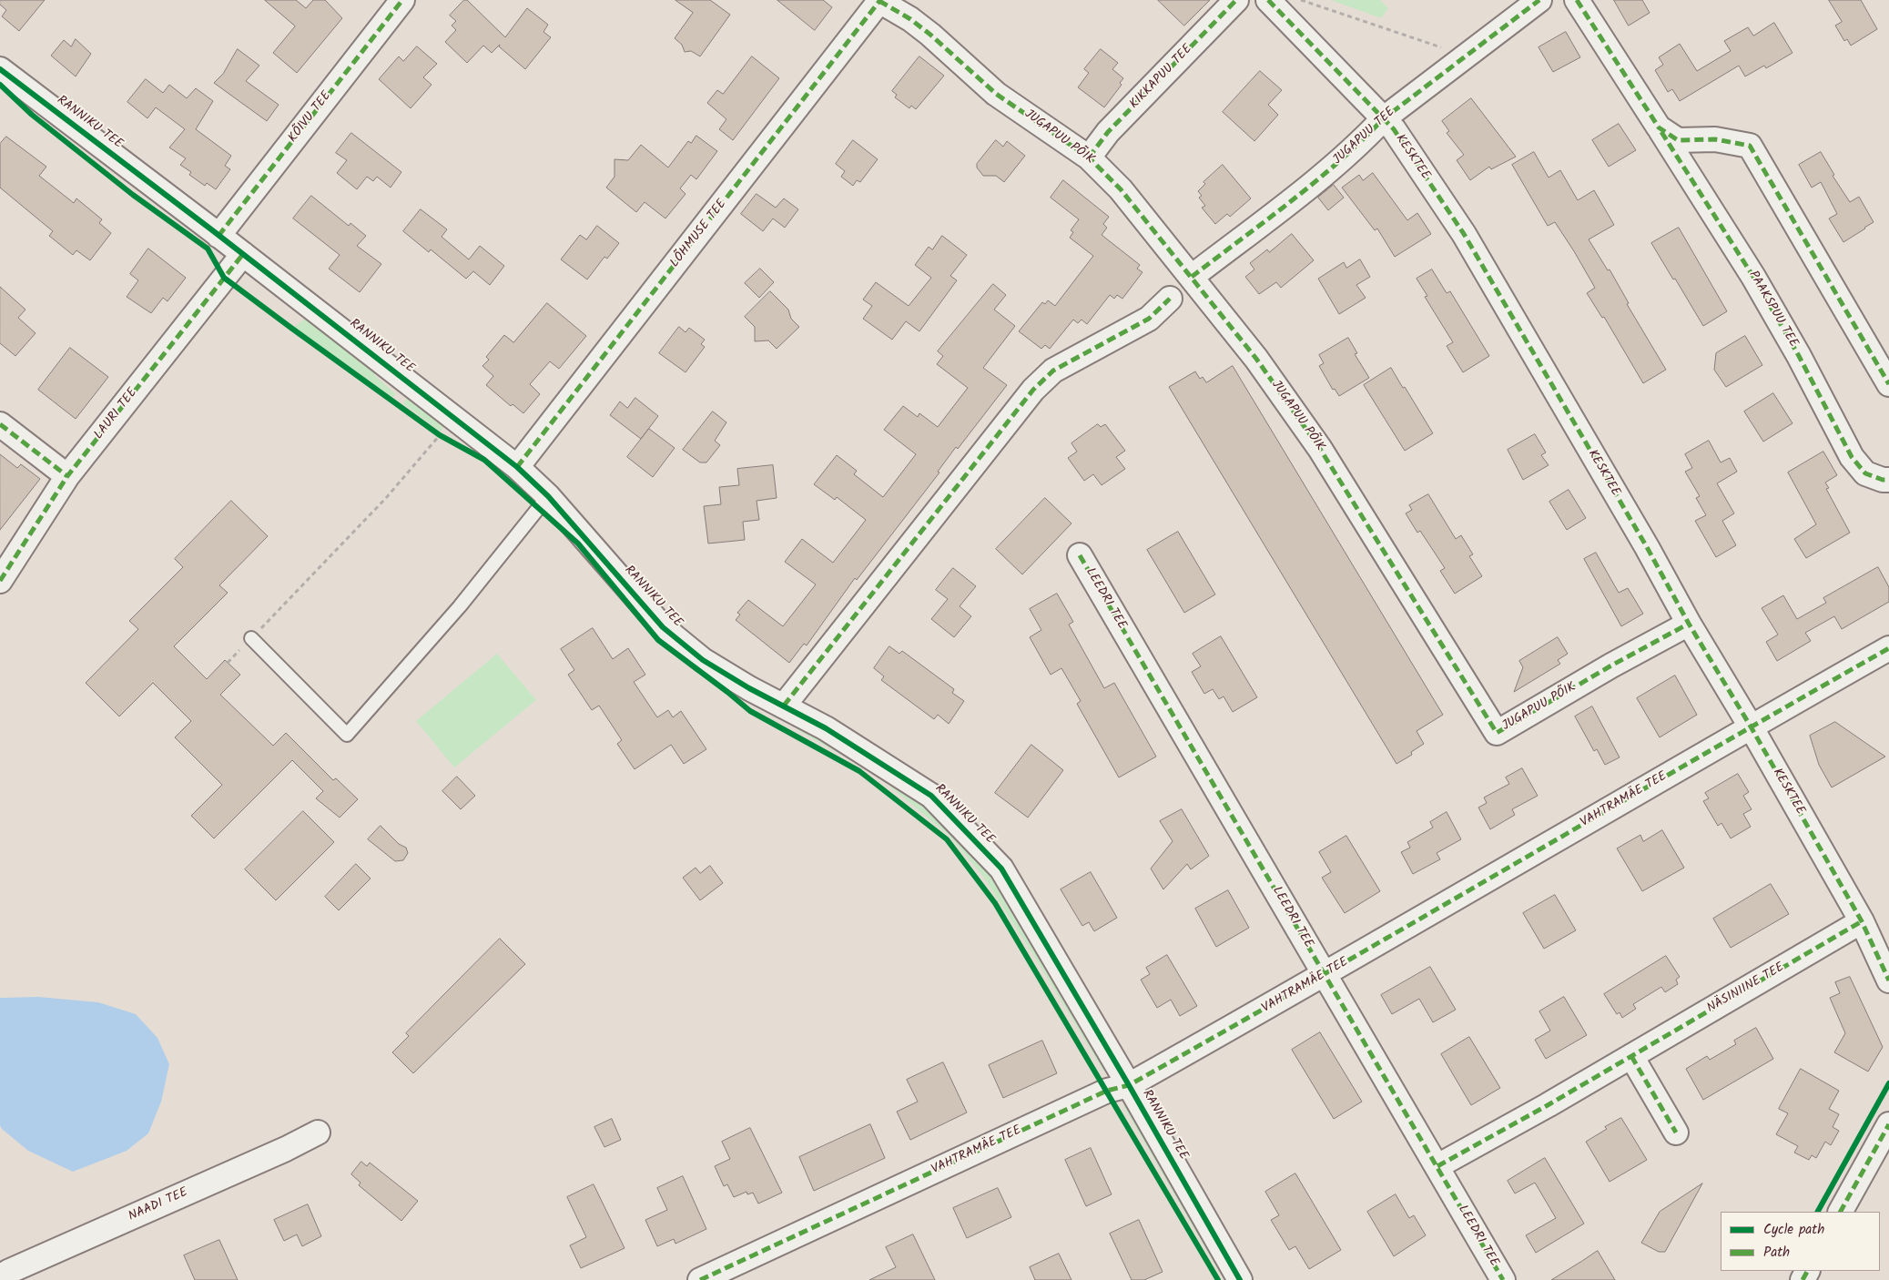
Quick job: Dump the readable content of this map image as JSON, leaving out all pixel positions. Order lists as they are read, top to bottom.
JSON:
{
  "streets": {
    "street": [
      "KIKKAPUU TEE",
      "KÕIVU TEE",
      "RANNIKU TEE",
      "JUGAPUU TEE",
      "JUGAPUU PÕIK",
      "KESKTEE",
      "LÕHMUSE TEE",
      "PAAKSPUU TEE",
      "LAURI TEE",
      "LEEDRI TEE",
      "VAHTRAMÄE TEE",
      "NÄSINIINE TEE",
      "NAADI TEE"
    ]
  },
  "crossings": [
    ["KIKKAPUU TEE", "JUGAPUU PÕIK"],
    ["KÕIVU TEE", "RANNIKU TEE"],
    ["RANNIKU TEE", "LÕHMUSE TEE"],
    ["RANNIKU TEE", "LAURI TEE"],
    ["RANNIKU TEE", "VAHTRAMÄE TEE"],
    ["JUGAPUU TEE", "JUGAPUU PÕIK"],
    ["JUGAPUU TEE", "KESKTEE"],
    ["JUGAPUU PÕIK", "KESKTEE"],
    ["JUGAPUU PÕIK", "LÕHMUSE TEE"],
    ["KESKTEE", "VAHTRAMÄE TEE"],
    ["KESKTEE", "NÄSINIINE TEE"],
    ["LEEDRI TEE", "VAHTRAMÄE TEE"],
    ["LEEDRI TEE", "NÄSINIINE TEE"]
  ],
  "legend": ["Cycle path", "Path"]
}
